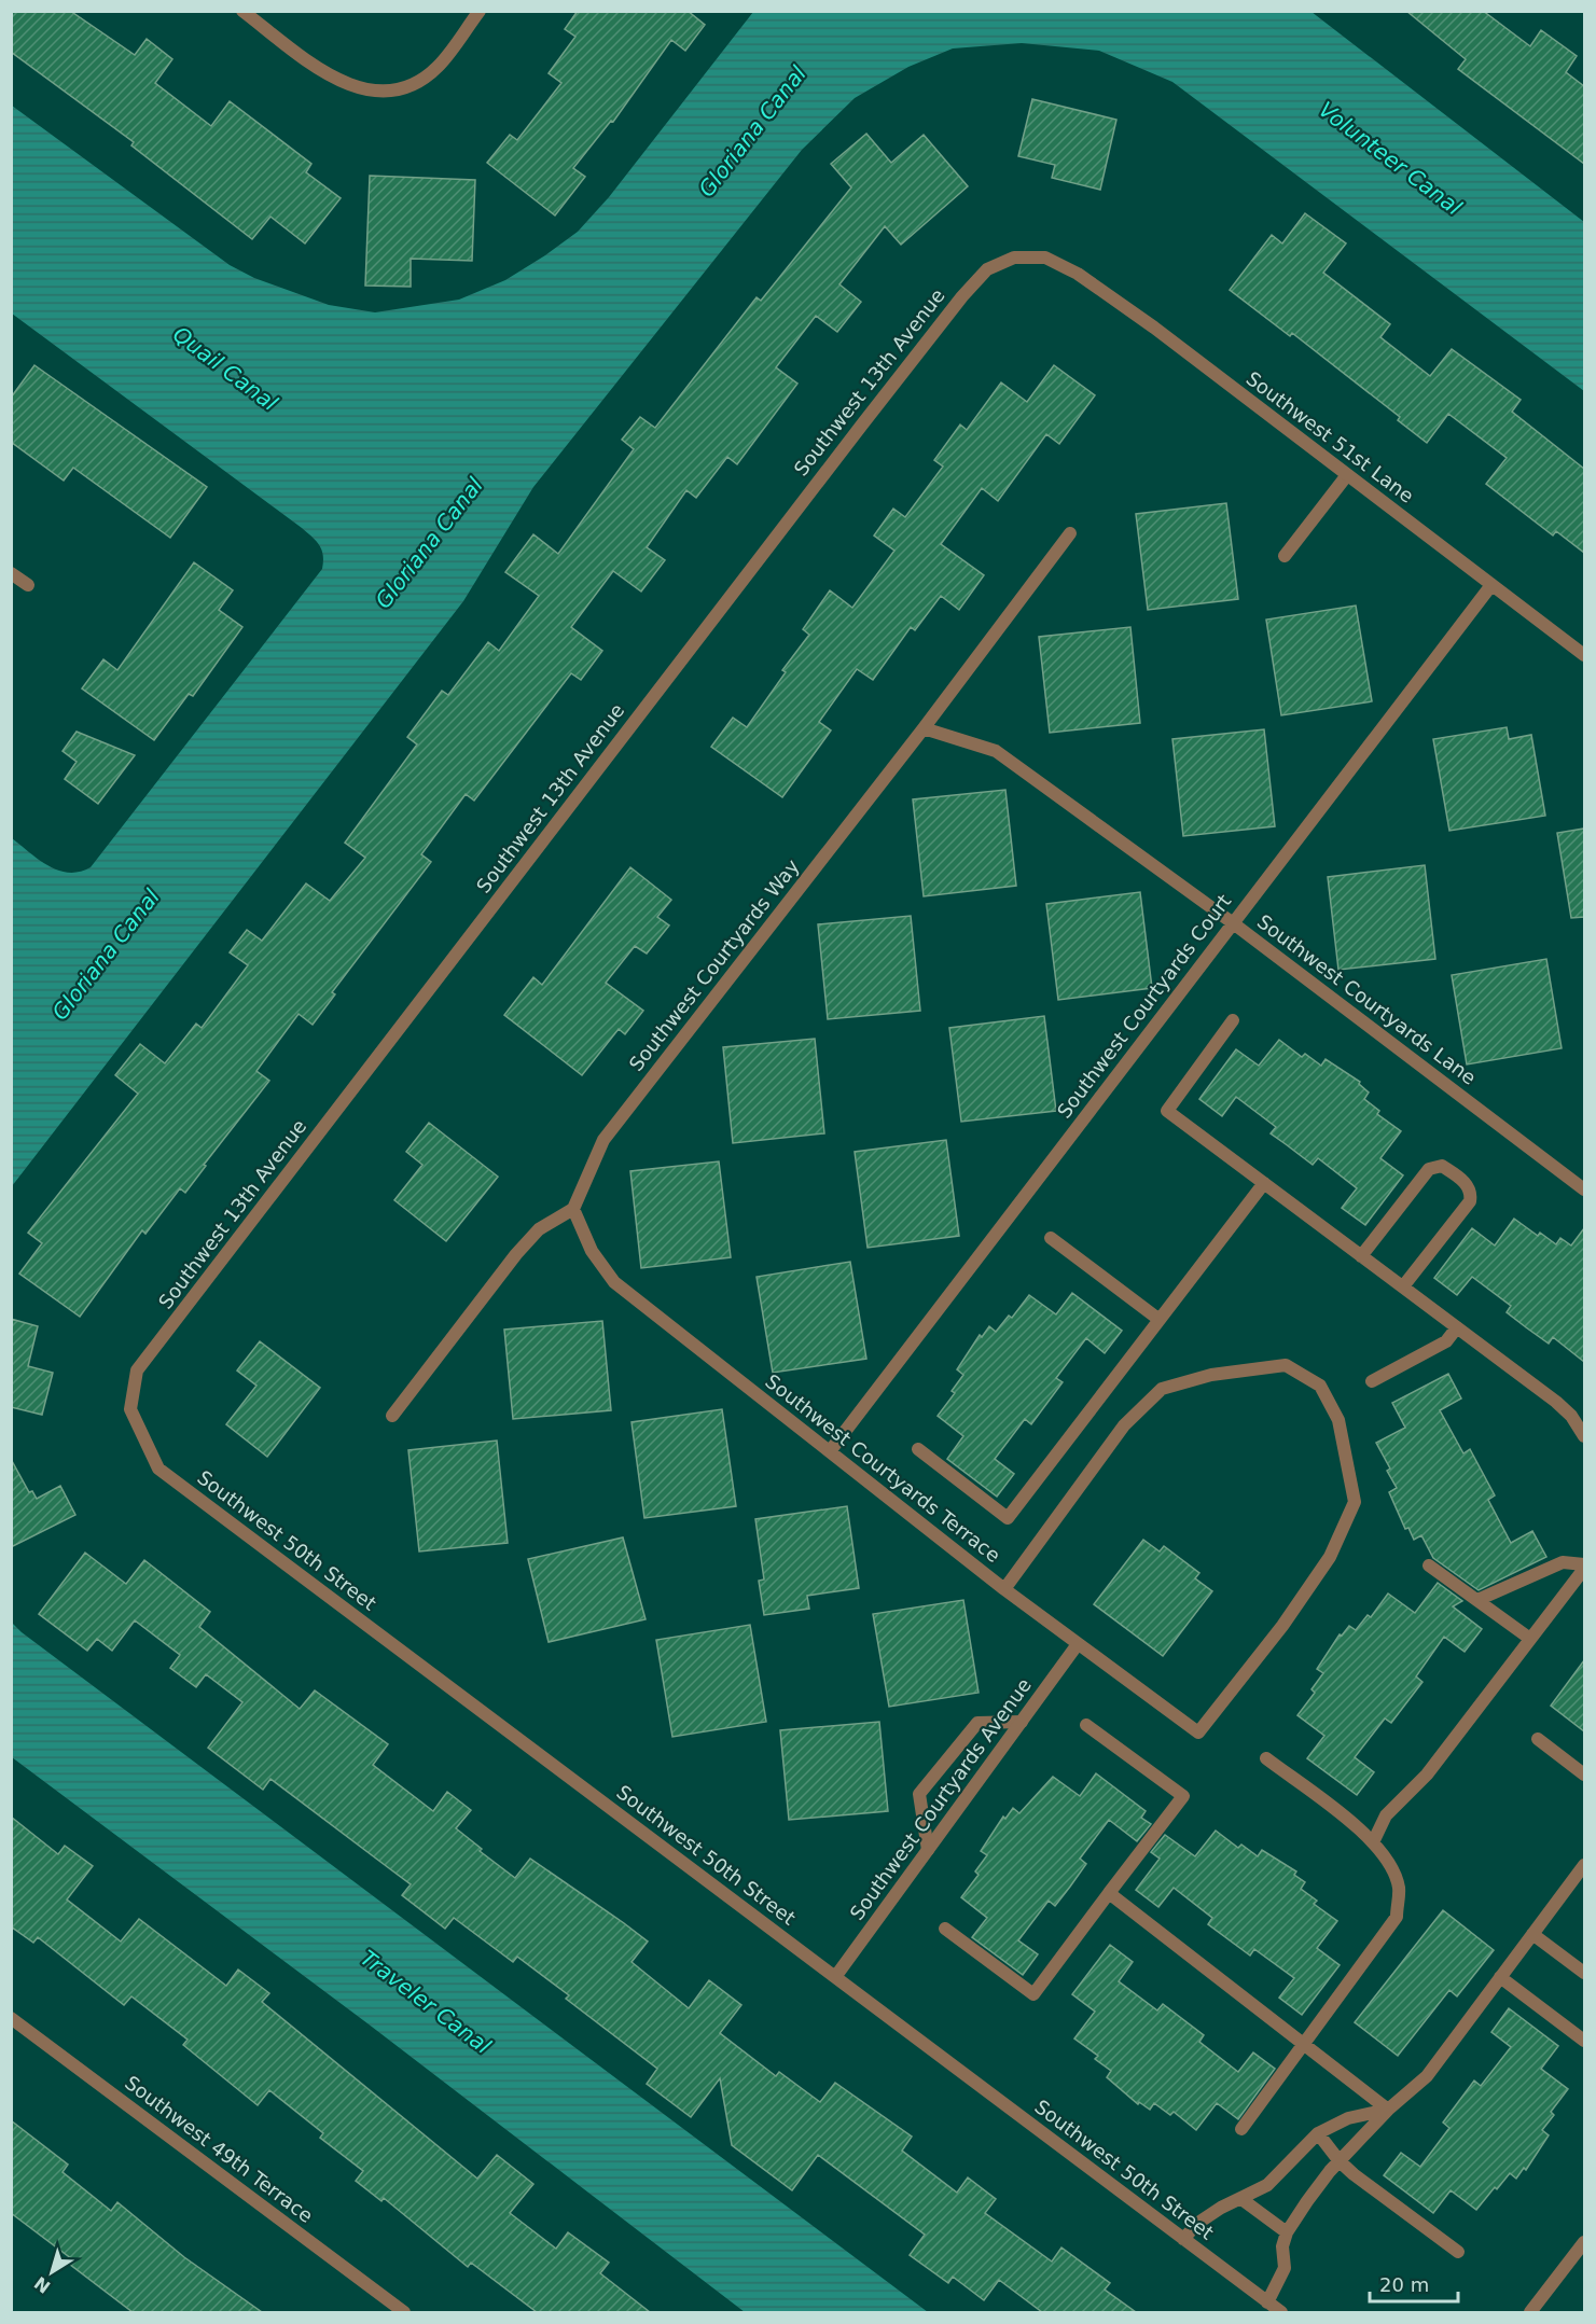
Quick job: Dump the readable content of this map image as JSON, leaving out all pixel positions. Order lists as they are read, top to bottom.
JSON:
{
  "streets": {
    "street": [
      "Southwest 13th Avenue",
      "Southwest 51st Lane",
      "Southwest Courtyards Way",
      "Southwest Courtyards Lane",
      "Southwest Courtyards Court",
      "Southwest Courtyards Terrace",
      "Southwest 50th Street",
      "Southwest Courtyards Avenue",
      "Southwest 49th Terrace"
    ]
  },
  "crossings": [
    ["Southwest 13th Avenue", "Southwest 51st Lane"],
    ["Southwest 13th Avenue", "Southwest 50th Street"],
    ["Southwest 51st Lane", "Southwest Courtyards Court"],
    ["Southwest Courtyards Way", "Southwest Courtyards Lane"],
    ["Southwest Courtyards Way", "Southwest Courtyards Terrace"],
    ["Southwest Courtyards Lane", "Southwest Courtyards Court"],
    ["Southwest Courtyards Court", "Southwest Courtyards Terrace"],
    ["Southwest Courtyards Terrace", "Southwest Courtyards Avenue"],
    ["Southwest 50th Street", "Southwest Courtyards Avenue"]
  ],
  "water": [
    "Gloriana Canal",
    "Volunteer Canal",
    "Quail Canal",
    "Traveler Canal"
  ],
  "scale_bar": "20 m",
  "north": "bottom left"
}
